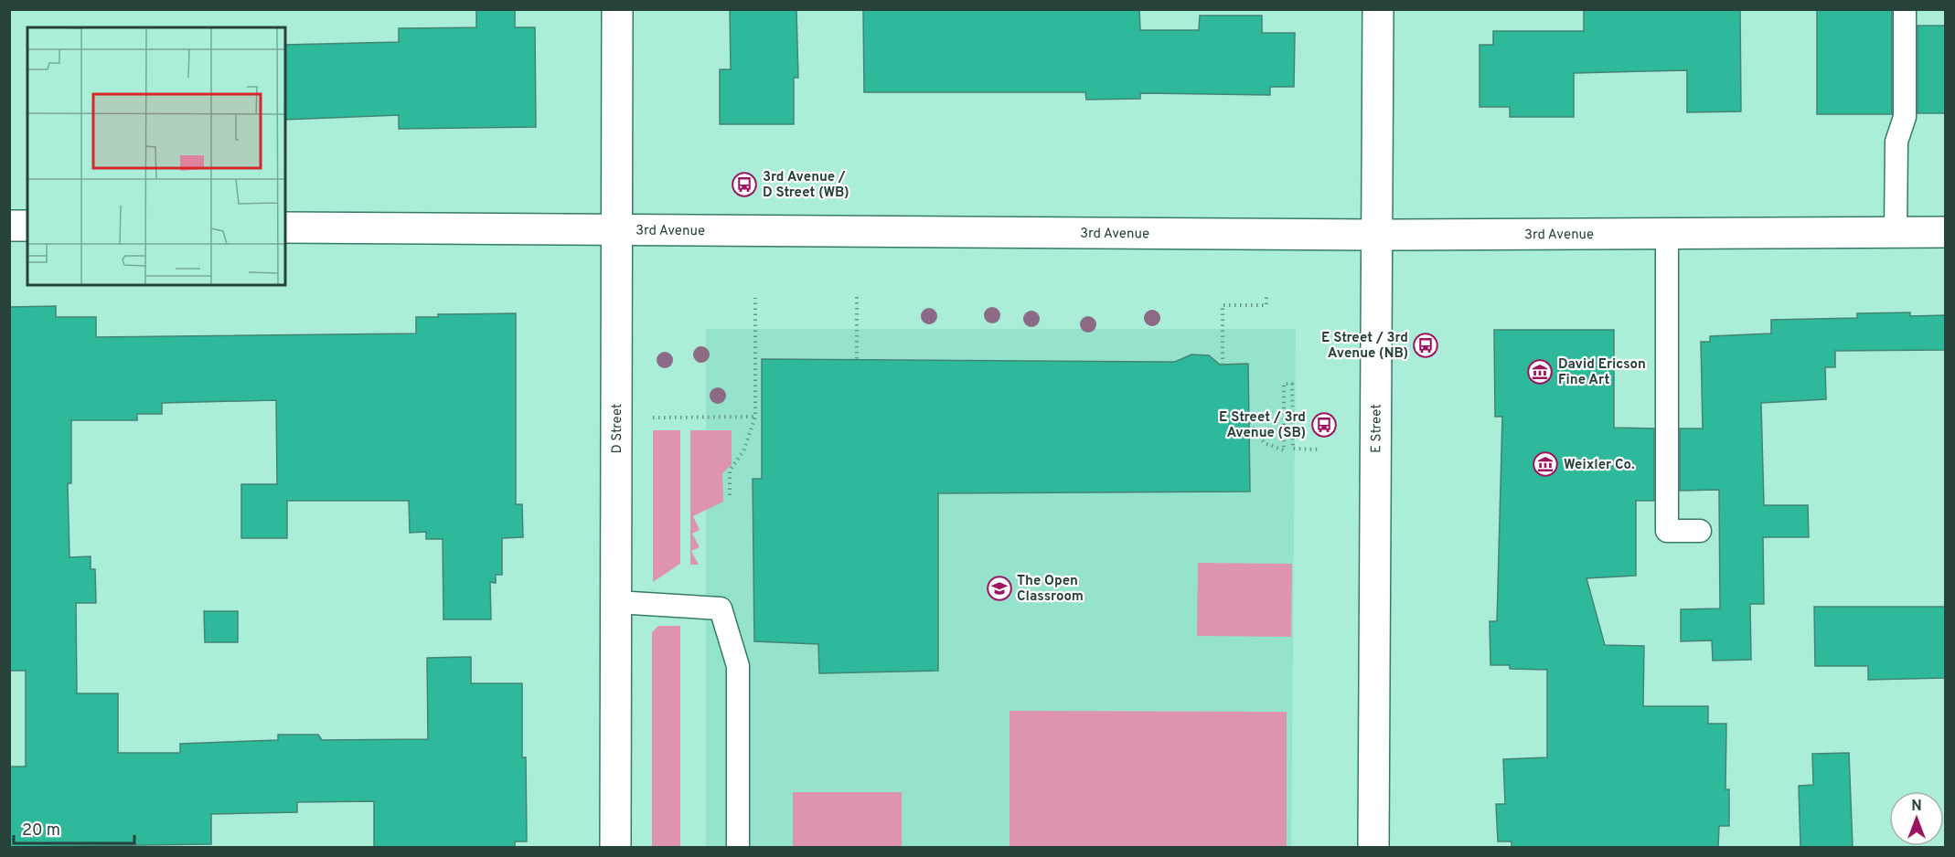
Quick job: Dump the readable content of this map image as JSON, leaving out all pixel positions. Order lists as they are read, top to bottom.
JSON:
{
  "streets": {
    "street": ["3rd Avenue", "D Street", "E Street"]
  },
  "crossings": [
    ["3rd Avenue", "D Street"],
    ["3rd Avenue", "E Street"]
  ],
  "places": {
    "bus stop": ["3rd Avenue / D Street (WB)", "E Street / 3rd Avenue (NB)", "E Street / 3rd Avenue (SB)"],
    "museum": ["David Ericson Fine Art", "Weixler Co."],
    "school or university": ["The Open Classroom"]
  },
  "scale_bar": "20 m",
  "north": "top"
}
